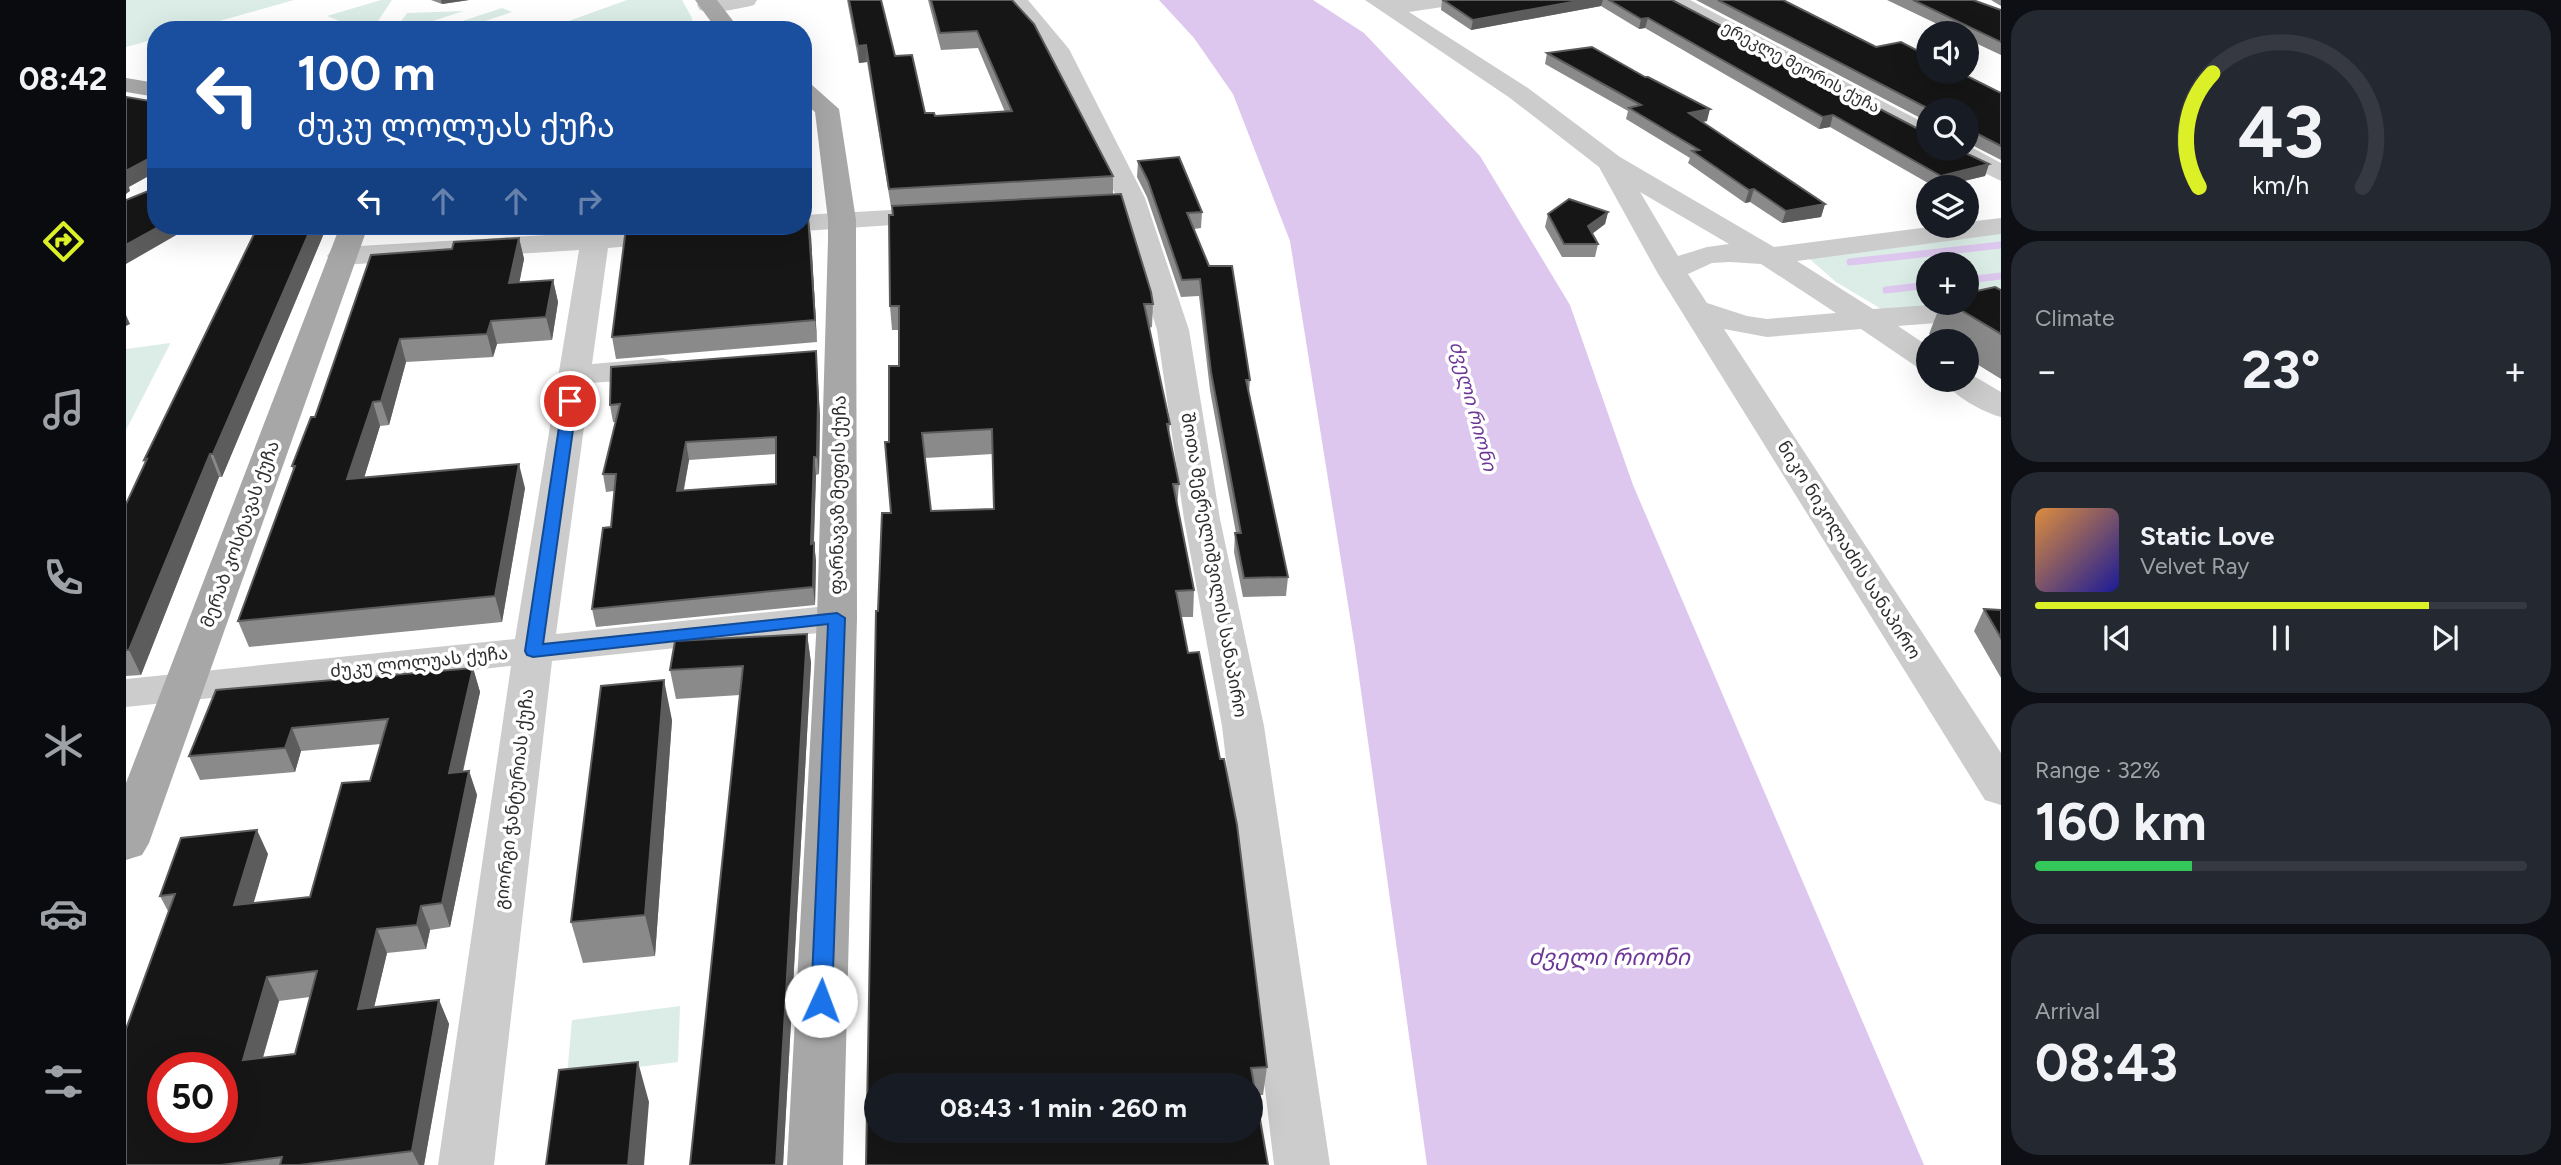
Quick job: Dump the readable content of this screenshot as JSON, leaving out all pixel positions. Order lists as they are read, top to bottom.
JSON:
{
  "streets": {
    "main road": ["ფარნავაზ მეფის ქუჩა", "მერაბ კოსტავას ქუჩა"],
    "street": [
      "ერეკლე მეორის ქუჩა",
      "ნიკო ნიკოლაძის სანაპირო",
      "შოთა მეგრელიშვილის სანაპირო",
      "ძუკუ ლოლუას ქუჩა",
      "გიორგი ჭანტურიას ქუჩა"
    ]
  },
  "crossings": [
    ["ფარნავაზ მეფის ქუჩა", "ძუკუ ლოლუას ქუჩა"],
    ["მერაბ კოსტავას ქუჩა", "ძუკუ ლოლუას ქუჩა"],
    ["ძუკუ ლოლუას ქუჩა", "გიორგი ჭანტურიას ქუჩა"]
  ],
  "water": ["ძველი რიონი"],
  "page": {
    "tabs": "08:42",
    "map_buttons": ["+", "−"],
    "turn": ["100 m", "ძუკუ ლოლუას ქუჩა"],
    "tile": [
      "Climate",
      ["Range · 32%", "160 km"],
      ["Arrival", "08:43"]
    ],
    "heat": ["−", "23°", "+"],
    "song": ["Static Love", "Velvet Ray"],
    "limit": "50",
    "trip": "08:43 · 1 min · 260 m",
    "gauge": ["43", "km/h"]
  }
}
